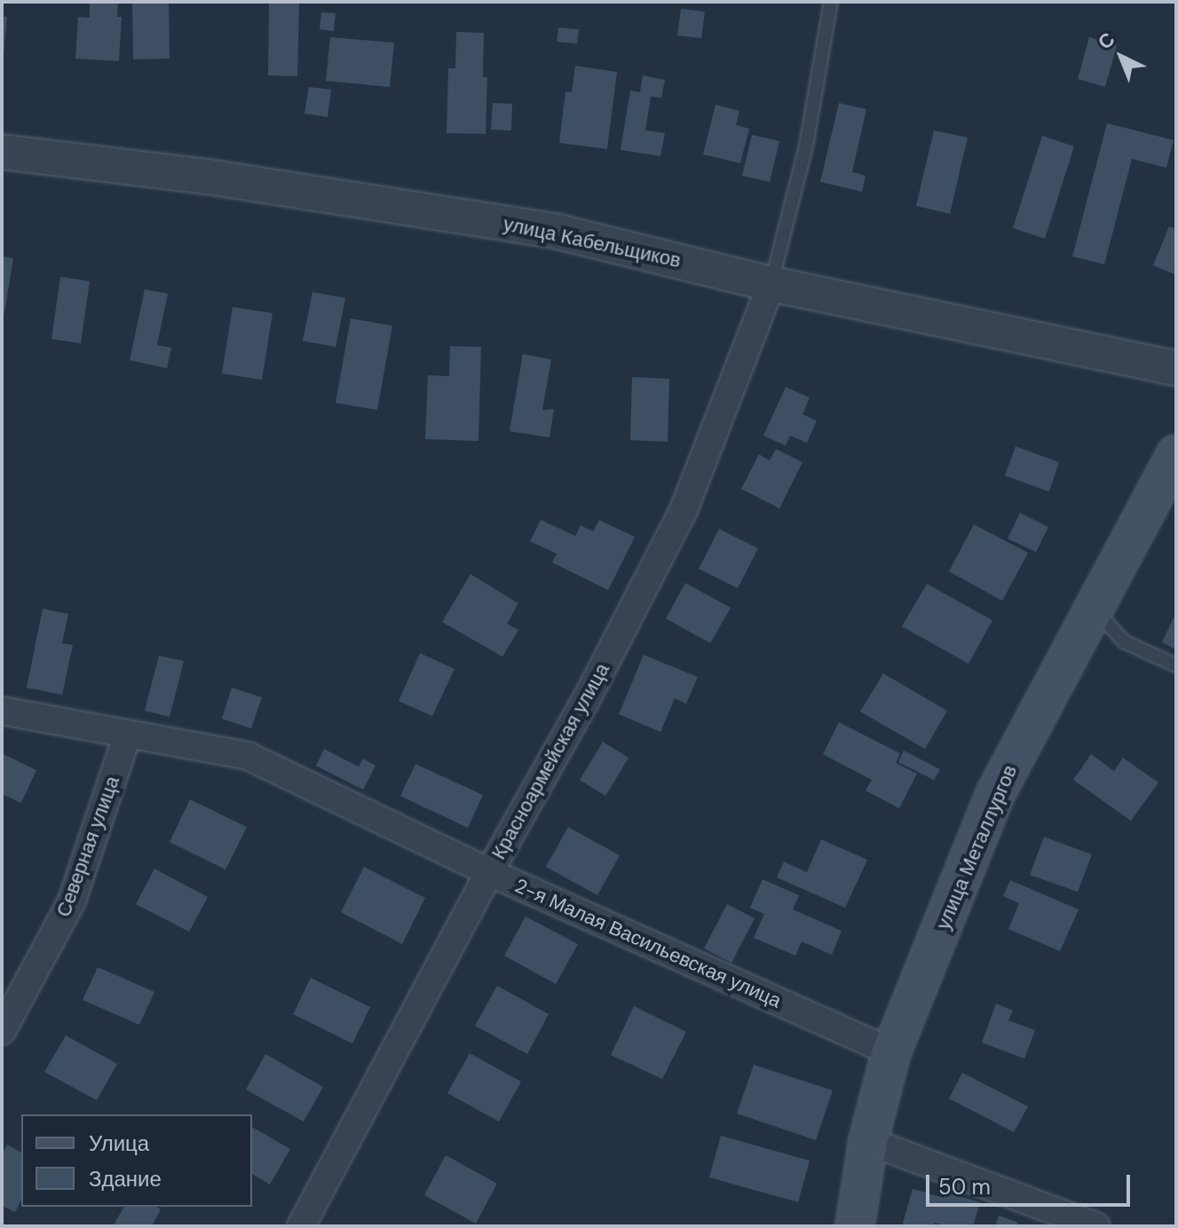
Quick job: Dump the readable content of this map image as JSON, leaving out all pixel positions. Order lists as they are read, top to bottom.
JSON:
{
  "streets": {
    "main road": ["улица Металлургов"],
    "street": [
      "улица Кабельщиков",
      "Красноармейская улица",
      "Северная улица",
      "2-я Малая Васильевская улица"
    ]
  },
  "crossings": [
    ["улица Кабельщиков", "Красноармейская улица"],
    ["Красноармейская улица", "2-я Малая Васильевская улица"],
    ["Северная улица", "2-я Малая Васильевская улица"],
    ["улица Металлургов", "2-я Малая Васильевская улица"]
  ],
  "legend": ["Улица", "Здание"],
  "scale_bar": "50 m",
  "north": "top left"
}
